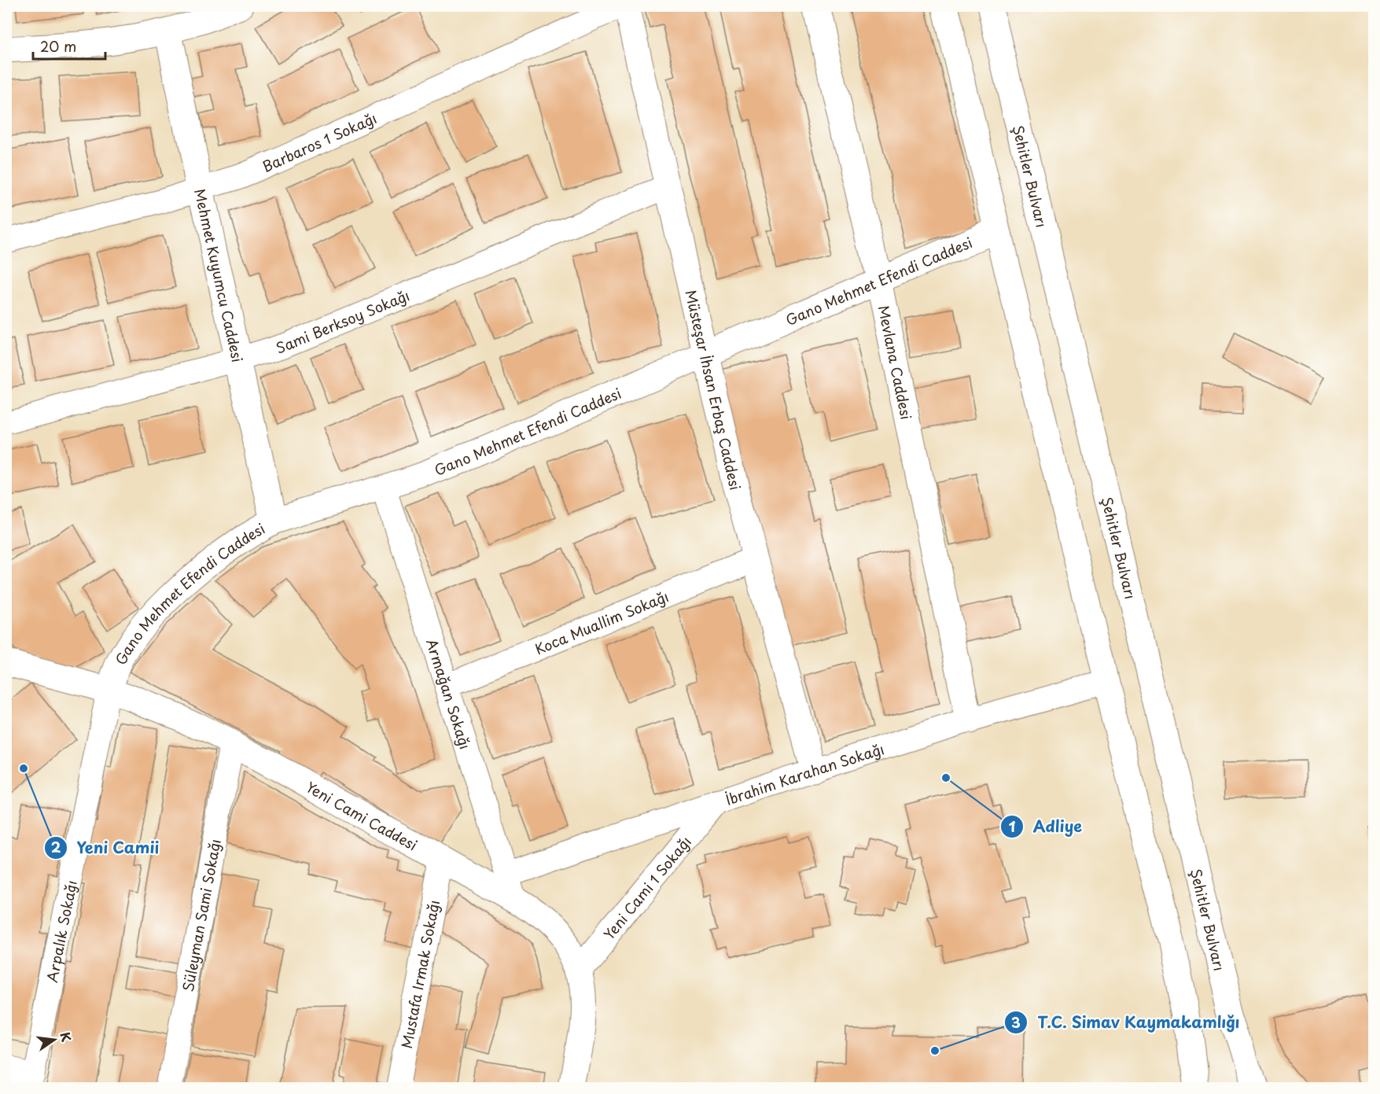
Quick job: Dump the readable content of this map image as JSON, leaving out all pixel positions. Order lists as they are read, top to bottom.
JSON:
{
  "streets": {
    "street": [
      "Barbaros 1 Sokağı",
      "Şehitler Bulvarı",
      "Mehmet Kuyumcu Caddesi",
      "Gano Mehmet Efendi Caddesi",
      "Sami Berksoy Sokağı",
      "Mevlana Caddesi",
      "Müsteşar İhsan Erbaş Caddesi",
      "Koca Muallim Sokağı",
      "Armağan Sokağı",
      "İbrahim Karahan Sokağı",
      "Yeni Cami Caddesi",
      "Yeni Cami 1 Sokağı",
      "Süleyman Sami Sokağı",
      "Arpalık Sokağı",
      "Mustafa Irmak Sokağı"
    ]
  },
  "crossings": [
    ["Barbaros 1 Sokağı", "Mehmet Kuyumcu Caddesi"],
    ["Mehmet Kuyumcu Caddesi", "Gano Mehmet Efendi Caddesi"],
    ["Mehmet Kuyumcu Caddesi", "Sami Berksoy Sokağı"],
    ["Gano Mehmet Efendi Caddesi", "Mevlana Caddesi"],
    ["Gano Mehmet Efendi Caddesi", "Müsteşar İhsan Erbaş Caddesi"],
    ["Gano Mehmet Efendi Caddesi", "Armağan Sokağı"],
    ["Gano Mehmet Efendi Caddesi", "Yeni Cami Caddesi"],
    ["Gano Mehmet Efendi Caddesi", "Arpalık Sokağı"],
    ["Sami Berksoy Sokağı", "Müsteşar İhsan Erbaş Caddesi"],
    ["Mevlana Caddesi", "İbrahim Karahan Sokağı"],
    ["Müsteşar İhsan Erbaş Caddesi", "Koca Muallim Sokağı"],
    ["Müsteşar İhsan Erbaş Caddesi", "İbrahim Karahan Sokağı"],
    ["Koca Muallim Sokağı", "Armağan Sokağı"],
    ["Armağan Sokağı", "İbrahim Karahan Sokağı"],
    ["Armağan Sokağı", "Yeni Cami Caddesi"],
    ["İbrahim Karahan Sokağı", "Yeni Cami 1 Sokağı"],
    ["Yeni Cami Caddesi", "Yeni Cami 1 Sokağı"],
    ["Yeni Cami Caddesi", "Süleyman Sami Sokağı"],
    ["Yeni Cami Caddesi", "Arpalık Sokağı"],
    ["Yeni Cami Caddesi", "Mustafa Irmak Sokağı"]
  ],
  "places": ["Yeni Camii", "Adliye", "T.C. Simav Kaymakamlığı"],
  "scale_bar": "20 m",
  "north": "right"
}
